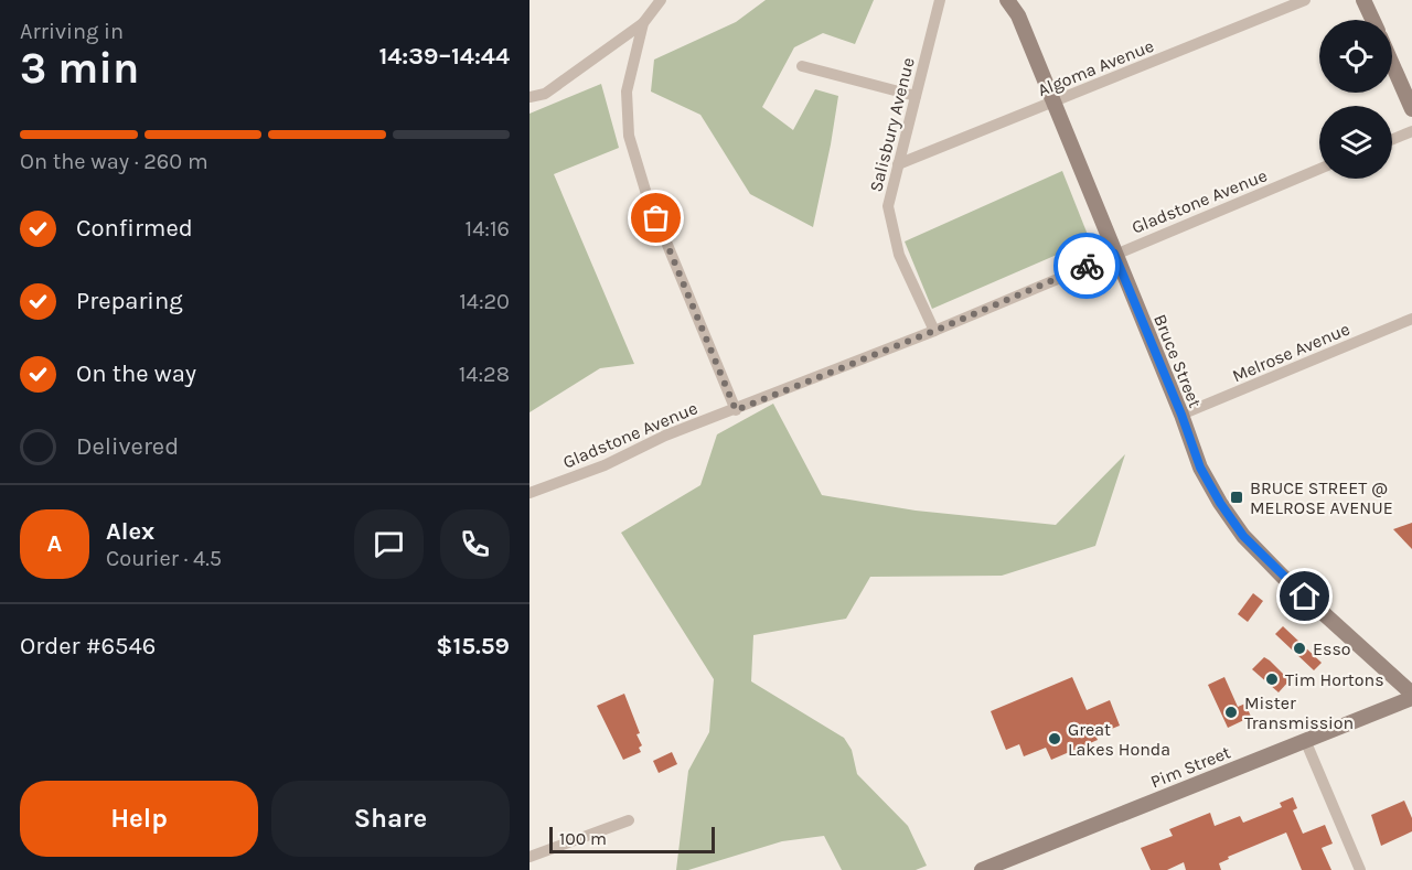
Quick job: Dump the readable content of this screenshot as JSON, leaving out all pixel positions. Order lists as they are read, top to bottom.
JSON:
{
  "streets": {
    "main road": ["Bruce Street", "Pim Street"],
    "street": [
      "Algoma Avenue",
      "Salisbury Avenue",
      "Gladstone Avenue",
      "Melrose Avenue"
    ]
  },
  "crossings": [
    ["Algoma Avenue", "Salisbury Avenue"],
    ["Algoma Avenue", "Bruce Street"],
    ["Salisbury Avenue", "Gladstone Avenue"],
    ["Gladstone Avenue", "Bruce Street"],
    ["Melrose Avenue", "Bruce Street"],
    ["Bruce Street", "Pim Street"]
  ],
  "places": {
    "transit": ["BRUCE STREET @ MELROSE AVENUE"],
    "other": [
      "Esso",
      "Tim Hortons",
      "Mister Transmission",
      "Great Lakes Honda"
    ]
  },
  "scale_bar": "100 m",
  "page": {
    "heading": ["3 min", "Arriving in", "14:39–14:44"],
    "panel": [
      "Alex",
      "Courier · 4.5",
      "Order #6546",
      "$15.59"
    ],
    "bar": "On the way · 260 m",
    "list": [
      ["Confirmed", "14:16"],
      ["Preparing", "14:20"],
      ["On the way", "14:28"],
      "Delivered"
    ],
    "round": "A",
    "buttons": ["Help", "Share"],
    "scale": "100 m"
  }
}
